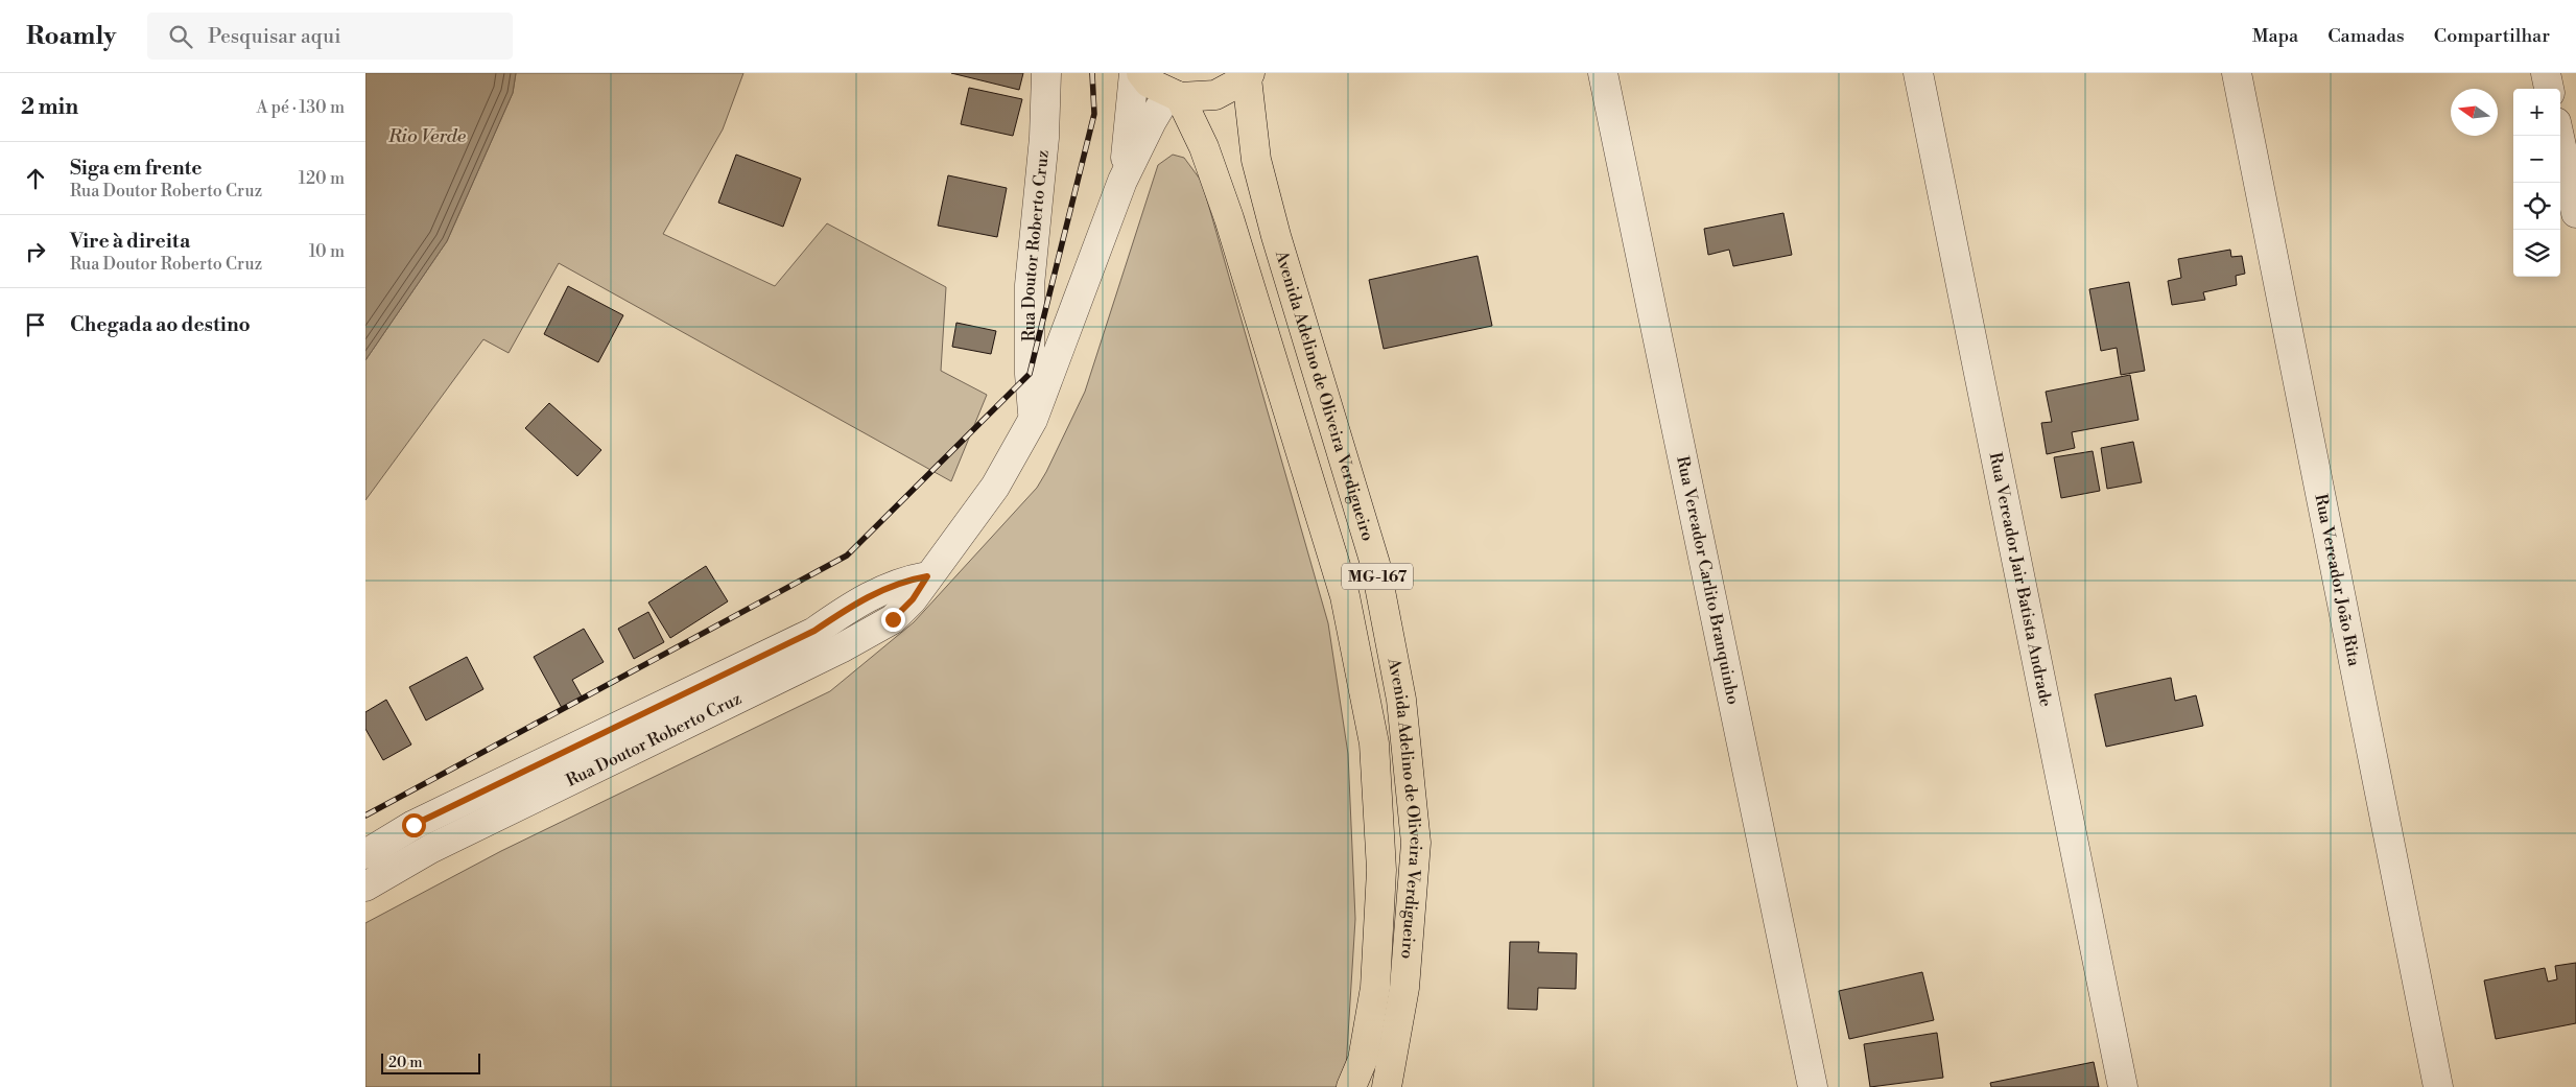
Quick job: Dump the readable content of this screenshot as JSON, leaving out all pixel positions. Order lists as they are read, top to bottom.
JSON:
{
  "streets": {
    "main road": ["Avenida Adelino de Oliveira Verdigueiro", "MG-167"],
    "street": [
      "Rua Doutor Roberto Cruz",
      "Rua Vereador Carlito Branquinho",
      "Rua Vereador Jair Batista Andrade",
      "Rua Vereador João Rita"
    ]
  },
  "crossings": [
    ["Rua Doutor Roberto Cruz", "Avenida Adelino de Oliveira Verdigueiro"]
  ],
  "water": ["Rio Verde"],
  "scale_bar": "20 m",
  "north": "left",
  "page": {
    "header": "Roamly",
    "search": "Pesquisar aqui",
    "nav": ["Mapa", "Camadas", "Compartilhar"],
    "heading": ["2 min", "A pé · 130 m"],
    "map_buttons": ["+", "−"],
    "list": [
      ["Siga em frente", "Rua Doutor Roberto Cruz", "120 m"],
      ["Vire à direita", "Rua Doutor Roberto Cruz", "10 m"],
      "Chegada ao destino"
    ],
    "scale": "20 m"
  }
}
